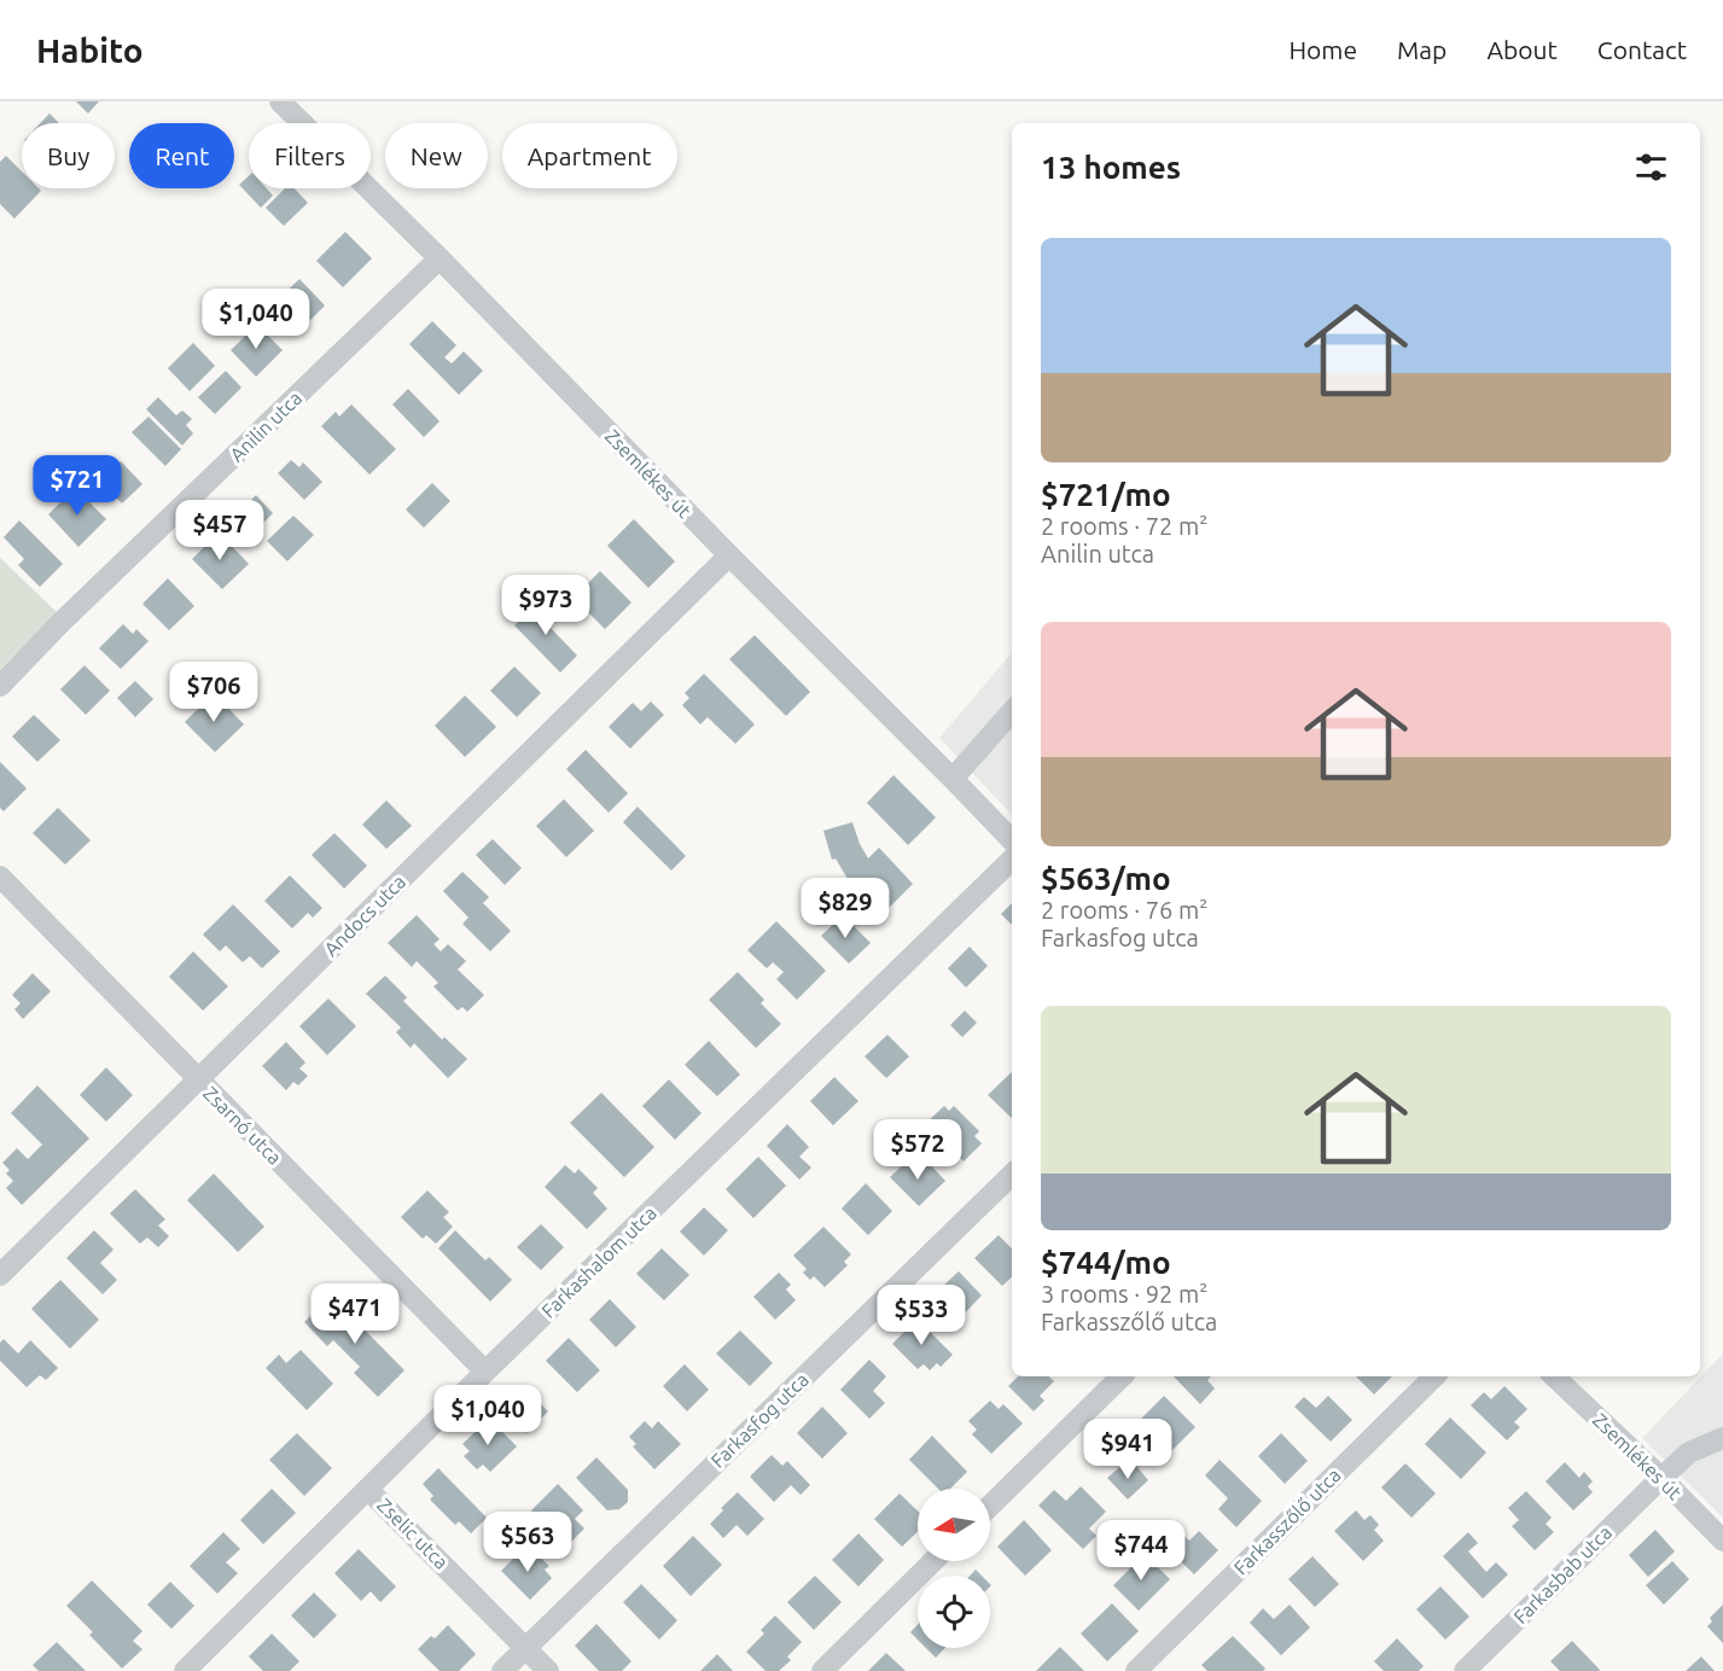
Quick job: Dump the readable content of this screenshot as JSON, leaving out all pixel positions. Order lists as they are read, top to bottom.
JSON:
{
  "streets": {
    "street": [
      "Anilin utca",
      "Zsemlékes út",
      "Andocs utca",
      "Zsarnó utca",
      "Farkashalom utca",
      "Farkasfog utca",
      "Farkasszőlő utca",
      "Zselic utca",
      "Farkasbab utca"
    ]
  },
  "crossings": [
    ["Anilin utca", "Zsemlékes út"],
    ["Zsemlékes út", "Andocs utca"],
    ["Zsemlékes út", "Farkasbab utca"],
    ["Andocs utca", "Zsarnó utca"],
    ["Zsarnó utca", "Farkashalom utca"],
    ["Farkashalom utca", "Zselic utca"],
    ["Farkasfog utca", "Zselic utca"]
  ],
  "north": "left",
  "page": {
    "header": "Habito",
    "nav": [
      "Home",
      "Map",
      "About",
      "Contact"
    ],
    "chip": [
      "Buy",
      "Rent",
      "Filters",
      "New",
      "Apartment"
    ],
    "heading": "13 homes",
    "list": [
      {
        "name": "$721/mo",
        "note": "2 rooms · 72 m² · Anilin utca"
      },
      {
        "name": "$563/mo",
        "note": "2 rooms · 76 m² · Farkasfog utca"
      },
      {
        "name": "$744/mo",
        "note": "3 rooms · 92 m² · Farkasszőlő utca"
      }
    ],
    "price": [
      "$1,040",
      "$721",
      "$457",
      "$973",
      "$706",
      "$829",
      "$572",
      "$471",
      "$533",
      "$1,040",
      "$941",
      "$563",
      "$744"
    ]
  }
}
